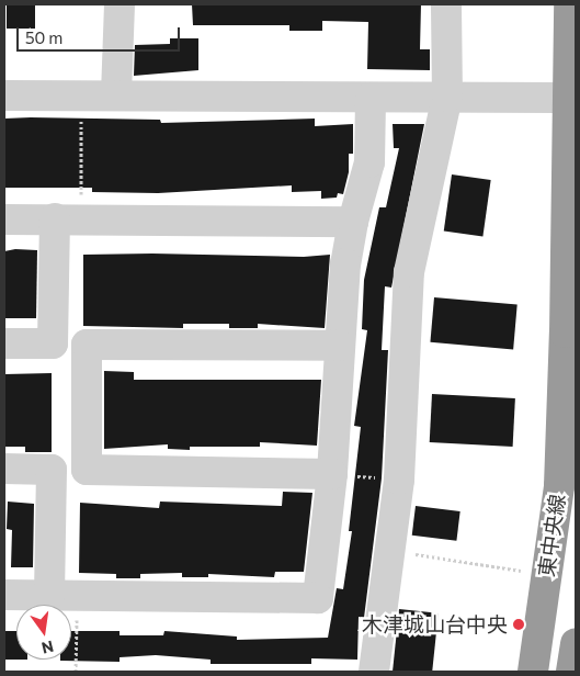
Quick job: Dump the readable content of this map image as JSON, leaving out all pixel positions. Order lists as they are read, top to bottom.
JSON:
{
  "streets": {
    "highway": ["東中央線"]
  },
  "places": ["木津城山台中央"],
  "scale_bar": "50 m",
  "north": "bottom"
}
